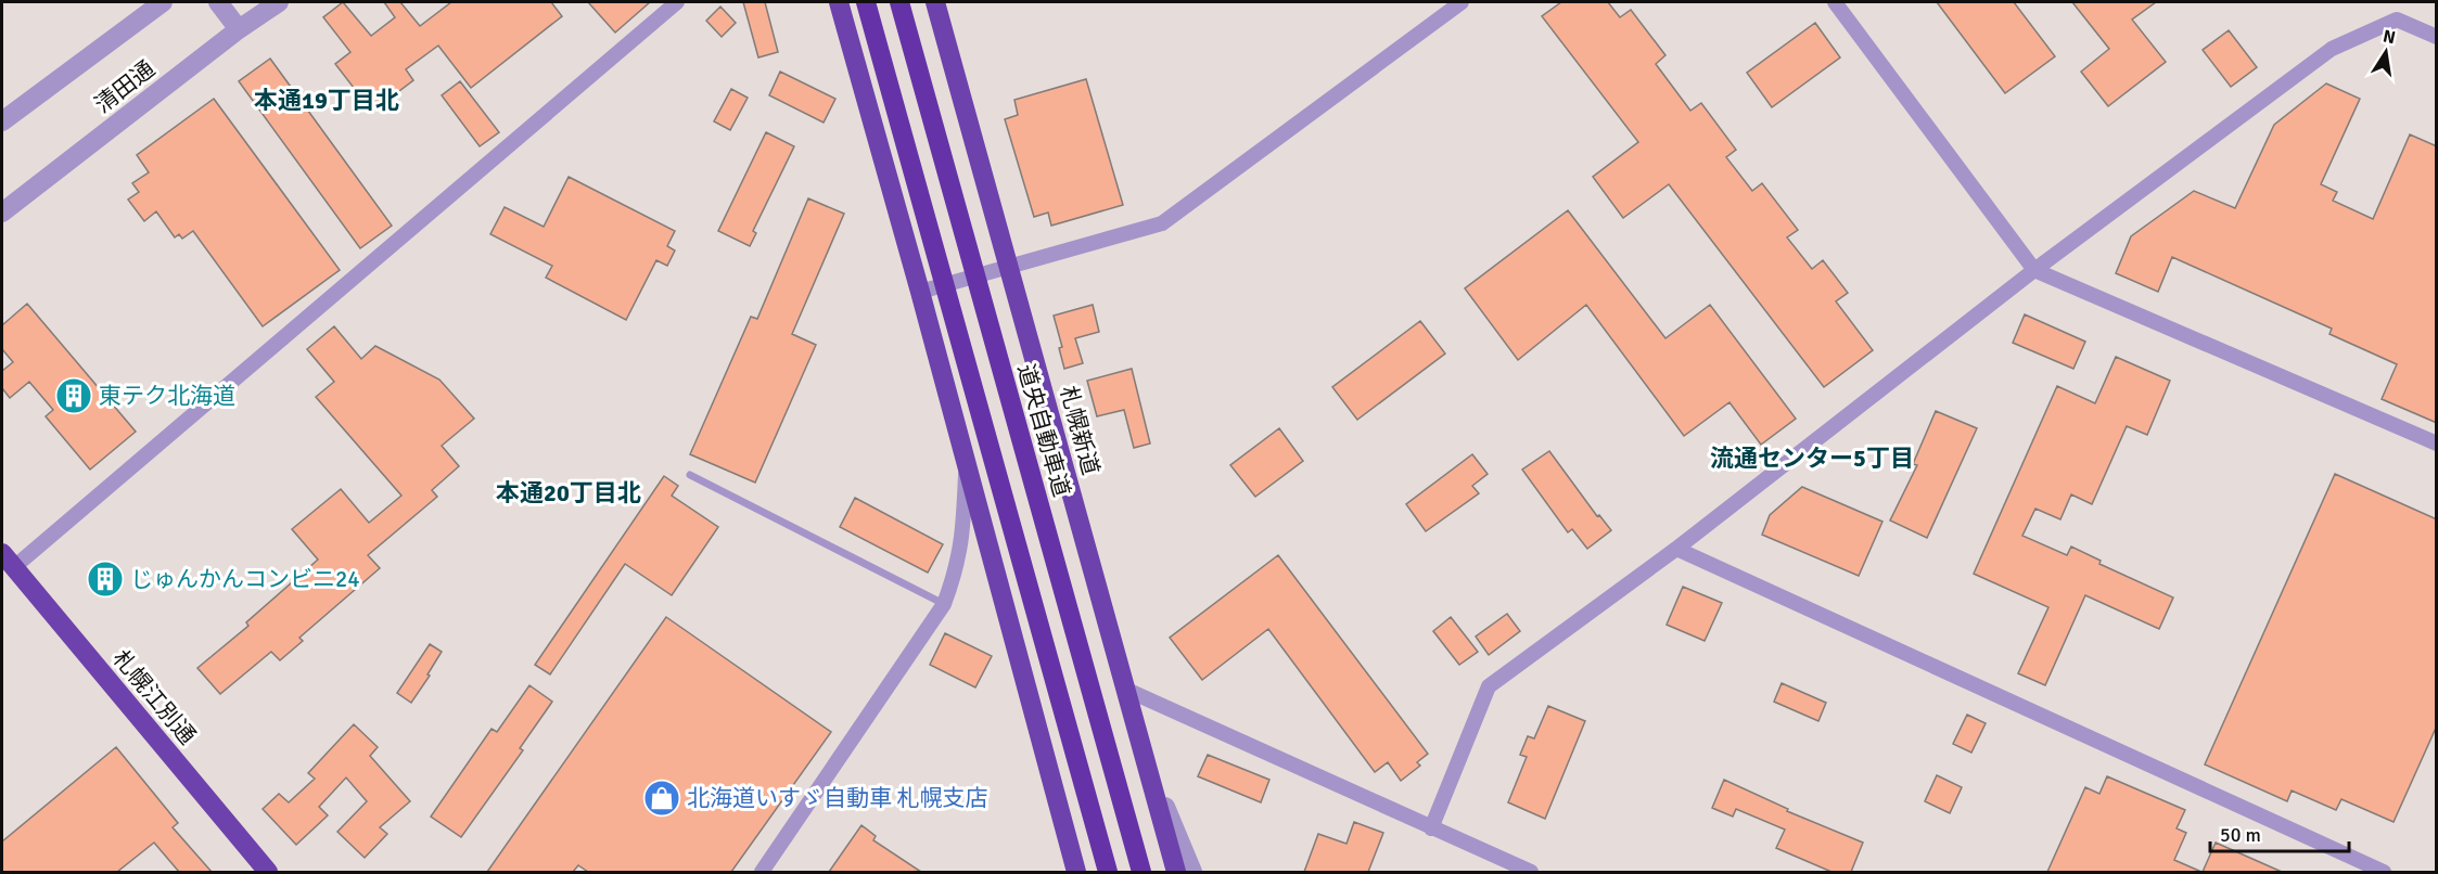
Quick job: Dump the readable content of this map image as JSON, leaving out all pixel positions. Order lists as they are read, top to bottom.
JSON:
{
  "streets": {
    "highway": ["道央自動車道", "札幌新道", "札幌江別通"],
    "street": ["清田通"]
  },
  "districts": ["本通19丁目北", "流通センター5丁目", "本通20丁目北"],
  "places": {
    "building": ["東テク北海道", "じゅんかんコンビニ24"],
    "shop": ["北海道いすゞ自動車 札幌支店"]
  },
  "scale_bar": "50 m",
  "north": "top"
}
